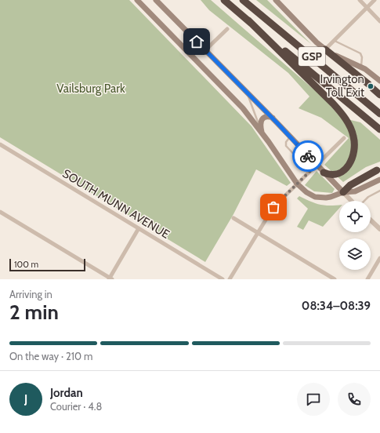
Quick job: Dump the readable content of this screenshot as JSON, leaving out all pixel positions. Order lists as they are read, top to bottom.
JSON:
{
  "streets": {
    "highway": ["GSP"],
    "street": ["SOUTH MUNN AVENUE"]
  },
  "parks": ["Vailsburg Park"],
  "places": ["Irvington Toll Exit"],
  "scale_bar": "100 m",
  "page": {
    "scale": "100 m",
    "heading": ["2 min", "Arriving in", "08:34–08:39"],
    "panel": ["Jordan", "Courier · 4.8"],
    "bar": "On the way · 210 m",
    "round": "J"
  }
}
